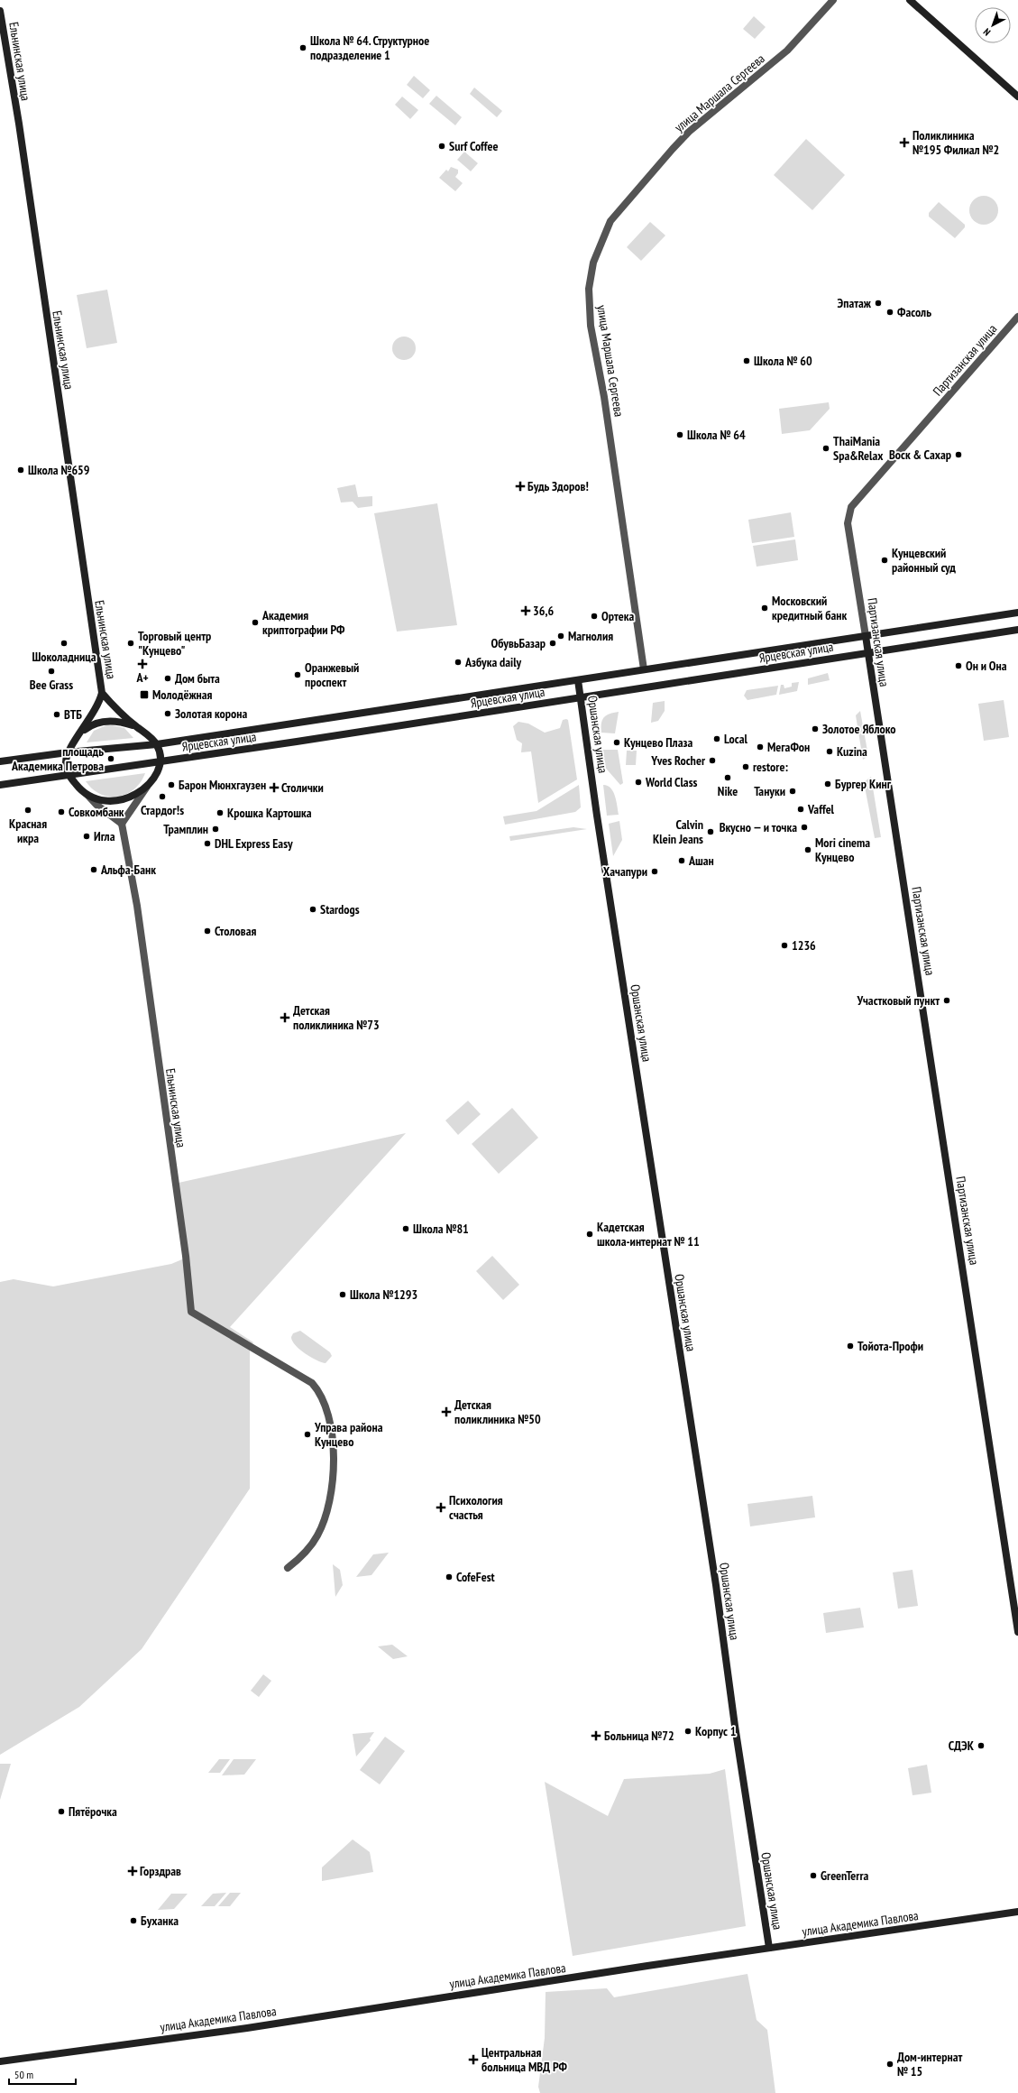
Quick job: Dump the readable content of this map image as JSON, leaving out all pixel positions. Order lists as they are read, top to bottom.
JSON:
{
  "streets": {
    "street": [
      "Ельнинская улица",
      "улица Маршала Сергеева",
      "Партизанская улица",
      "Ярцевская улица",
      "Оршанская улица",
      "улица Академика Павлова"
    ]
  },
  "crossings": [
    ["улица Маршала Сергеева", "Ярцевская улица"],
    ["Партизанская улица", "Ярцевская улица"],
    ["Ярцевская улица", "Оршанская улица"],
    ["Оршанская улица", "улица Академика Павлова"]
  ],
  "places": {
    "other": [
      "Школа № 64. Структурное подразделение 1",
      "Surf Coffee",
      "Эпатаж",
      "Фасоль",
      "Школа № 60",
      "Школа № 64",
      "ThaiMania Spa&Relax",
      "Воск & Сахар",
      "Школа №659",
      "Кунцевский районный суд",
      "Московский кредитный банк",
      "Ортека",
      "Академия криптографии РФ",
      "Магнолия",
      "Шоколадница",
      "Торговый центр \"Кунцево\"",
      "ОбувьБазар",
      "Азбука daily",
      "Он и Она",
      "Bee Grass",
      "Оранжевый проспект",
      "Дом быта",
      "Золотая корона",
      "ВТБ",
      "Золотое Яблоко",
      "Local",
      "Кунцево Плаза",
      "МегаФон",
      "Kuzina",
      "площадь Академика Петрова",
      "Yves Rocher",
      "restore:",
      "Nike",
      "World Class",
      "Бургер Кинг",
      "Барон Мюнхгаузен",
      "Тануки",
      "Стардог!s",
      "Vaffel",
      "Красная икра",
      "Совкомбанк",
      "Крошка Картошка",
      "Вкусно — и точка",
      "Трамплин",
      "Calvin Klein Jeans",
      "Игла",
      "DHL Express Easy",
      "Mori cinema Кунцево",
      "Ашан",
      "Альфа-Банк",
      "Хачапури",
      "Stardogs",
      "Столовая",
      "1236",
      "Участковый пункт",
      "Школа №81",
      "Кадетская школа-интернат № 11",
      "Школа №1293",
      "Тойота-Профи",
      "Управа района Кунцево",
      "CofeFest",
      "Корпус 1",
      "СДЭК",
      "Пятёрочка",
      "GreenTerra",
      "Буханка",
      "Дом-интернат № 15"
    ],
    "health": [
      "Поликлиника №195 Филиал №2",
      "Будь Здоров!",
      "36,6",
      "A+",
      "Столички",
      "Детская поликлиника №73",
      "Детская поликлиника №50",
      "Психология счастья",
      "Больница №72",
      "Горздрав",
      "Центральная больница МВД РФ"
    ],
    "transit": ["Молодёжная"]
  },
  "scale_bar": "50 m",
  "north": "bottom left"
}
